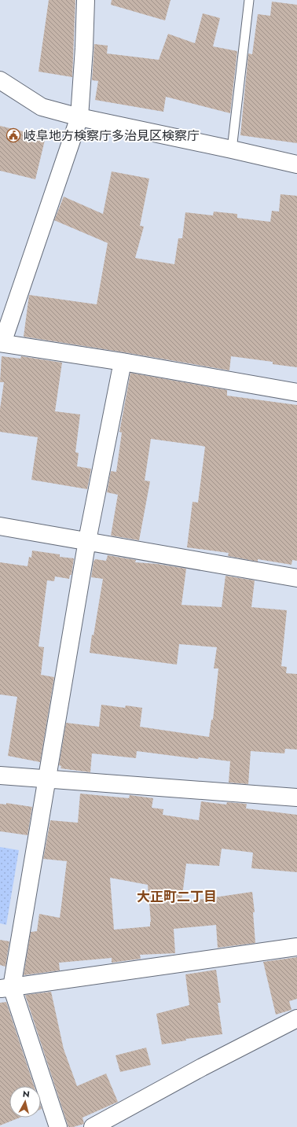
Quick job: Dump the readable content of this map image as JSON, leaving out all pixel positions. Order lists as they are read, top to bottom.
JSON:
{
  "districts": ["大正町二丁目"],
  "places": {
    "public building": ["岐阜地方検察庁多治見区検察庁"]
  },
  "north": "top"
}
